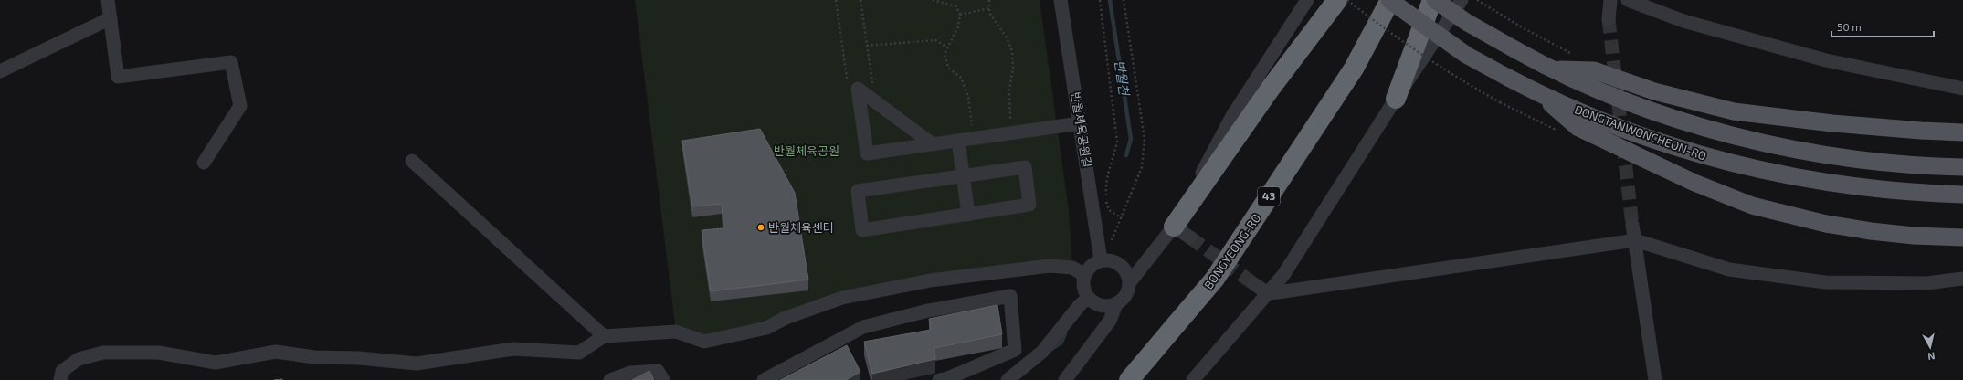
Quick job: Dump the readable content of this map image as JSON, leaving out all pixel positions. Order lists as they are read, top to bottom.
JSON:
{
  "streets": {
    "highway": ["43", "BONGYEONG-RO"],
    "main road": ["DONGTANWONCHEON-RO"],
    "street": ["반월체육공원길"]
  },
  "crossings": [
    ["DONGTANWONCHEON-RO", "BONGYEONG-RO"]
  ],
  "water": ["반월천"],
  "parks": ["반월체육공원"],
  "places": ["반월체육센터"],
  "scale_bar": "50 m",
  "north": "bottom"
}
